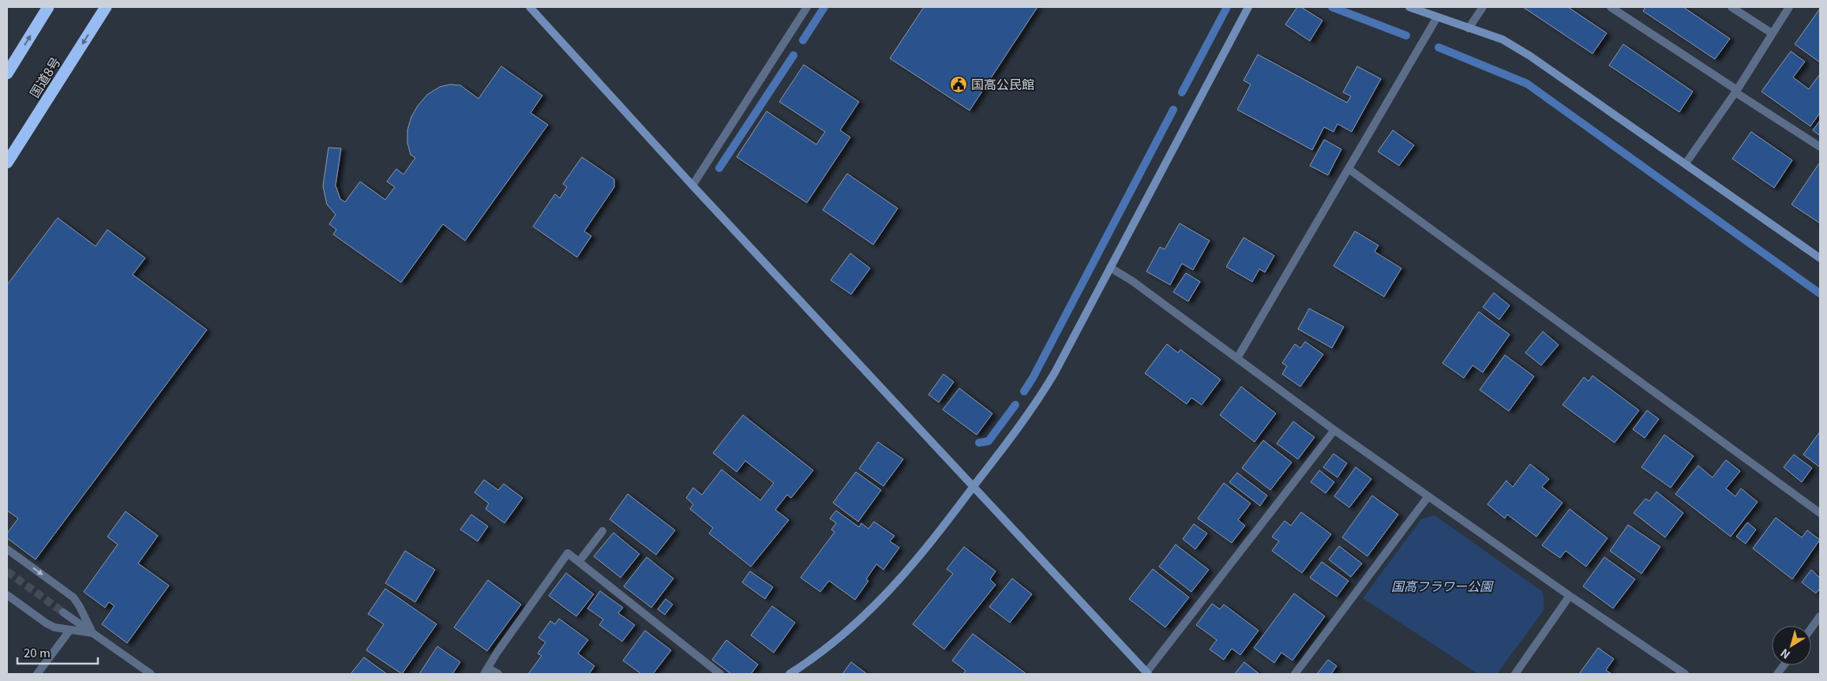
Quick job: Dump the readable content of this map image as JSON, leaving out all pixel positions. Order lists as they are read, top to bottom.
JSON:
{
  "streets": {
    "highway": ["国道8号"]
  },
  "parks": ["国高フラワー公園"],
  "places": {
    "public building": ["国高公民館"]
  },
  "scale_bar": "20 m",
  "north": "bottom left"
}
